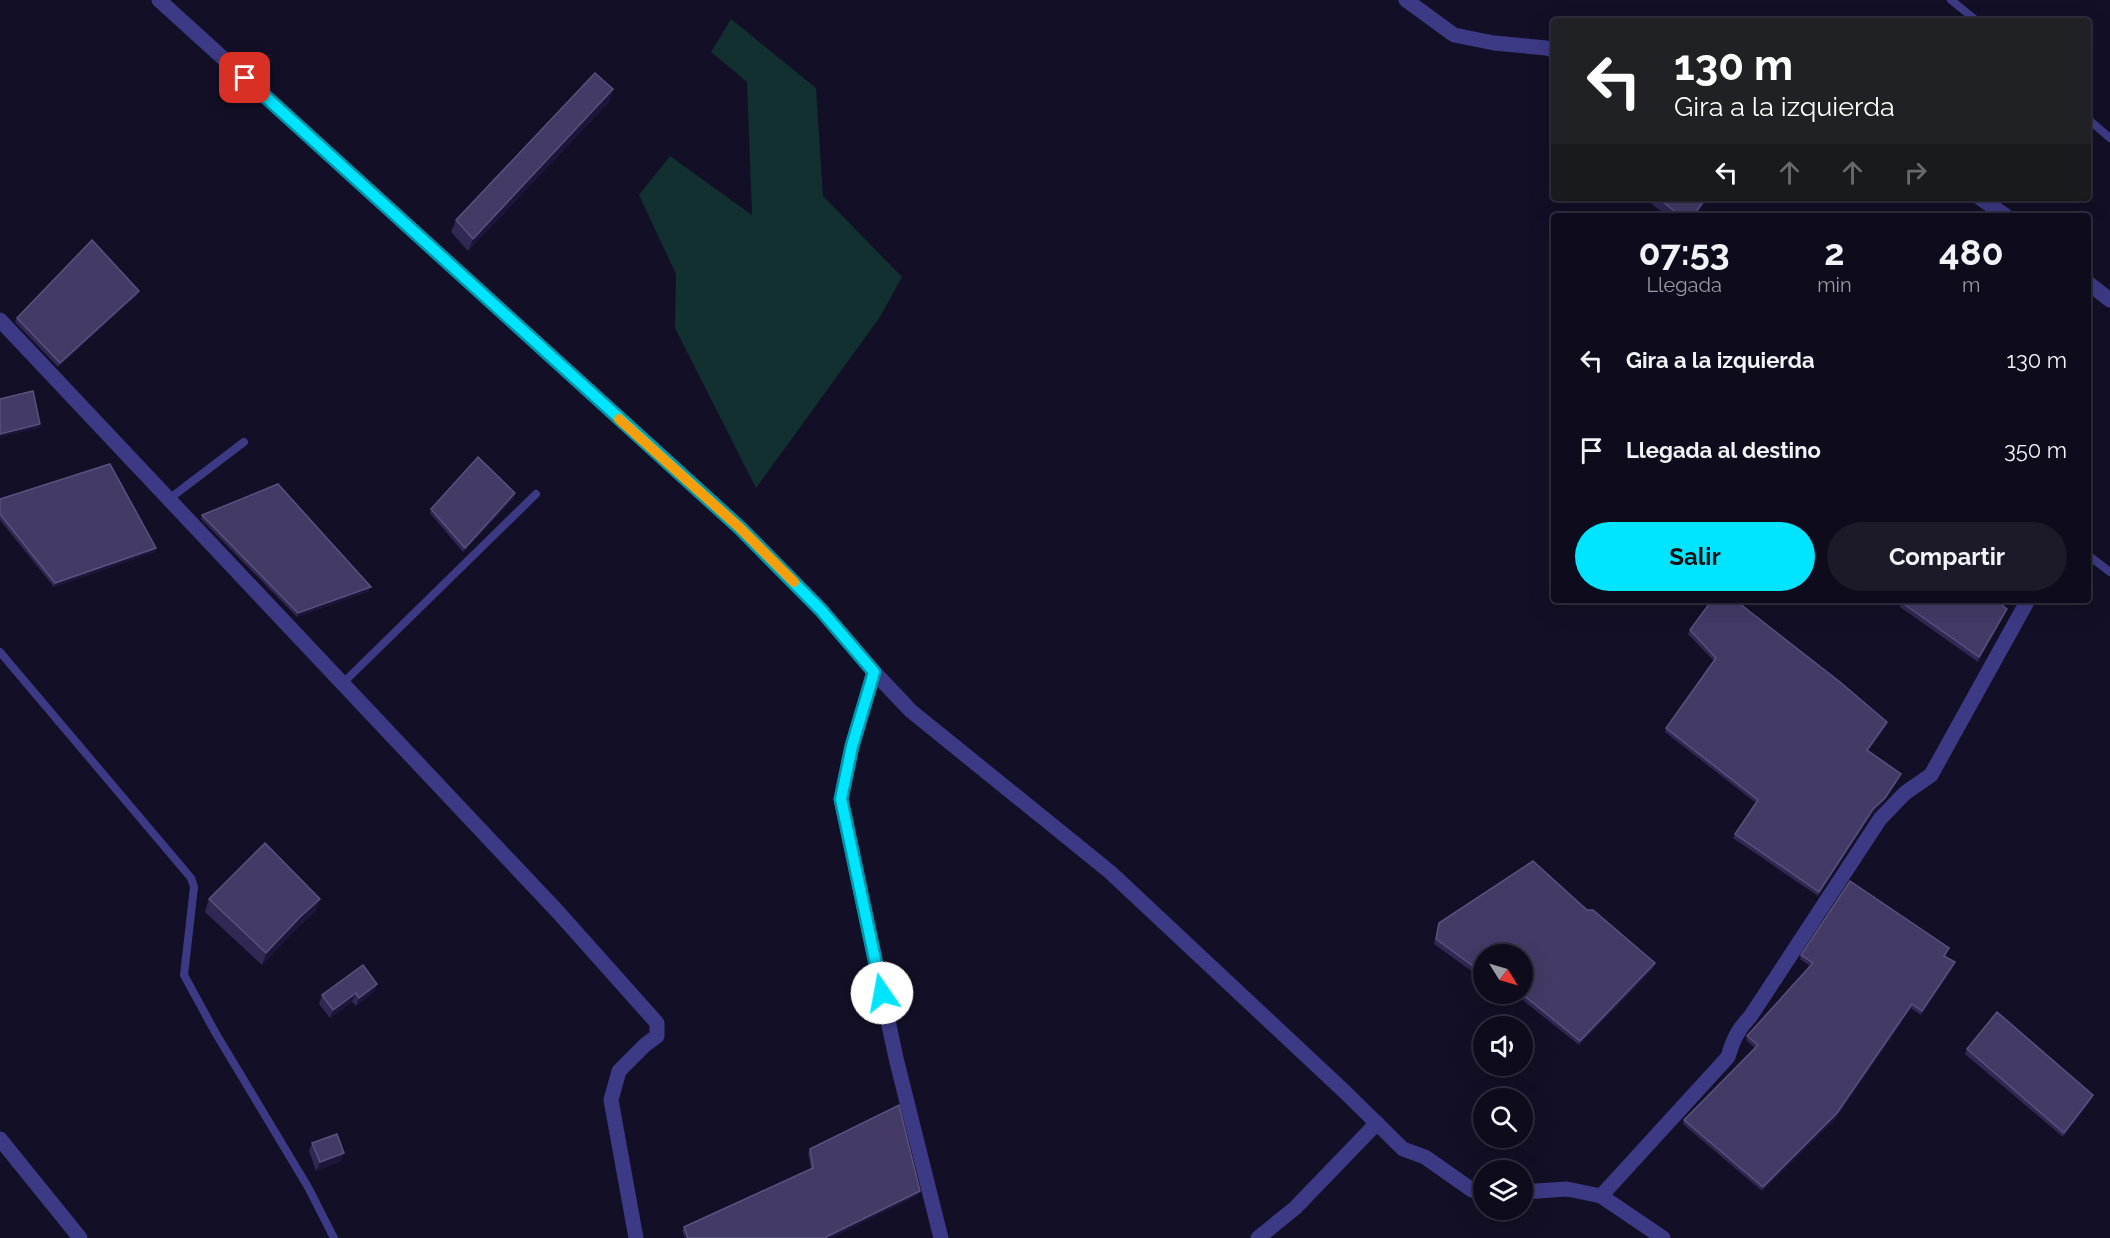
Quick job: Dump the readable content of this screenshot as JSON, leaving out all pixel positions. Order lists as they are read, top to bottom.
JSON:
{
  "north": "bottom right",
  "page": {
    "turn": ["130 m", "Gira a la izquierda"],
    "eta": [
      "07:53",
      "Llegada",
      "2",
      "min",
      "480",
      "m"
    ],
    "list": [
      {
        "name": "Gira a la izquierda",
        "value": "130 m"
      },
      {
        "name": "Llegada al destino",
        "value": "350 m"
      }
    ],
    "buttons": ["Salir", "Compartir"]
  }
}
